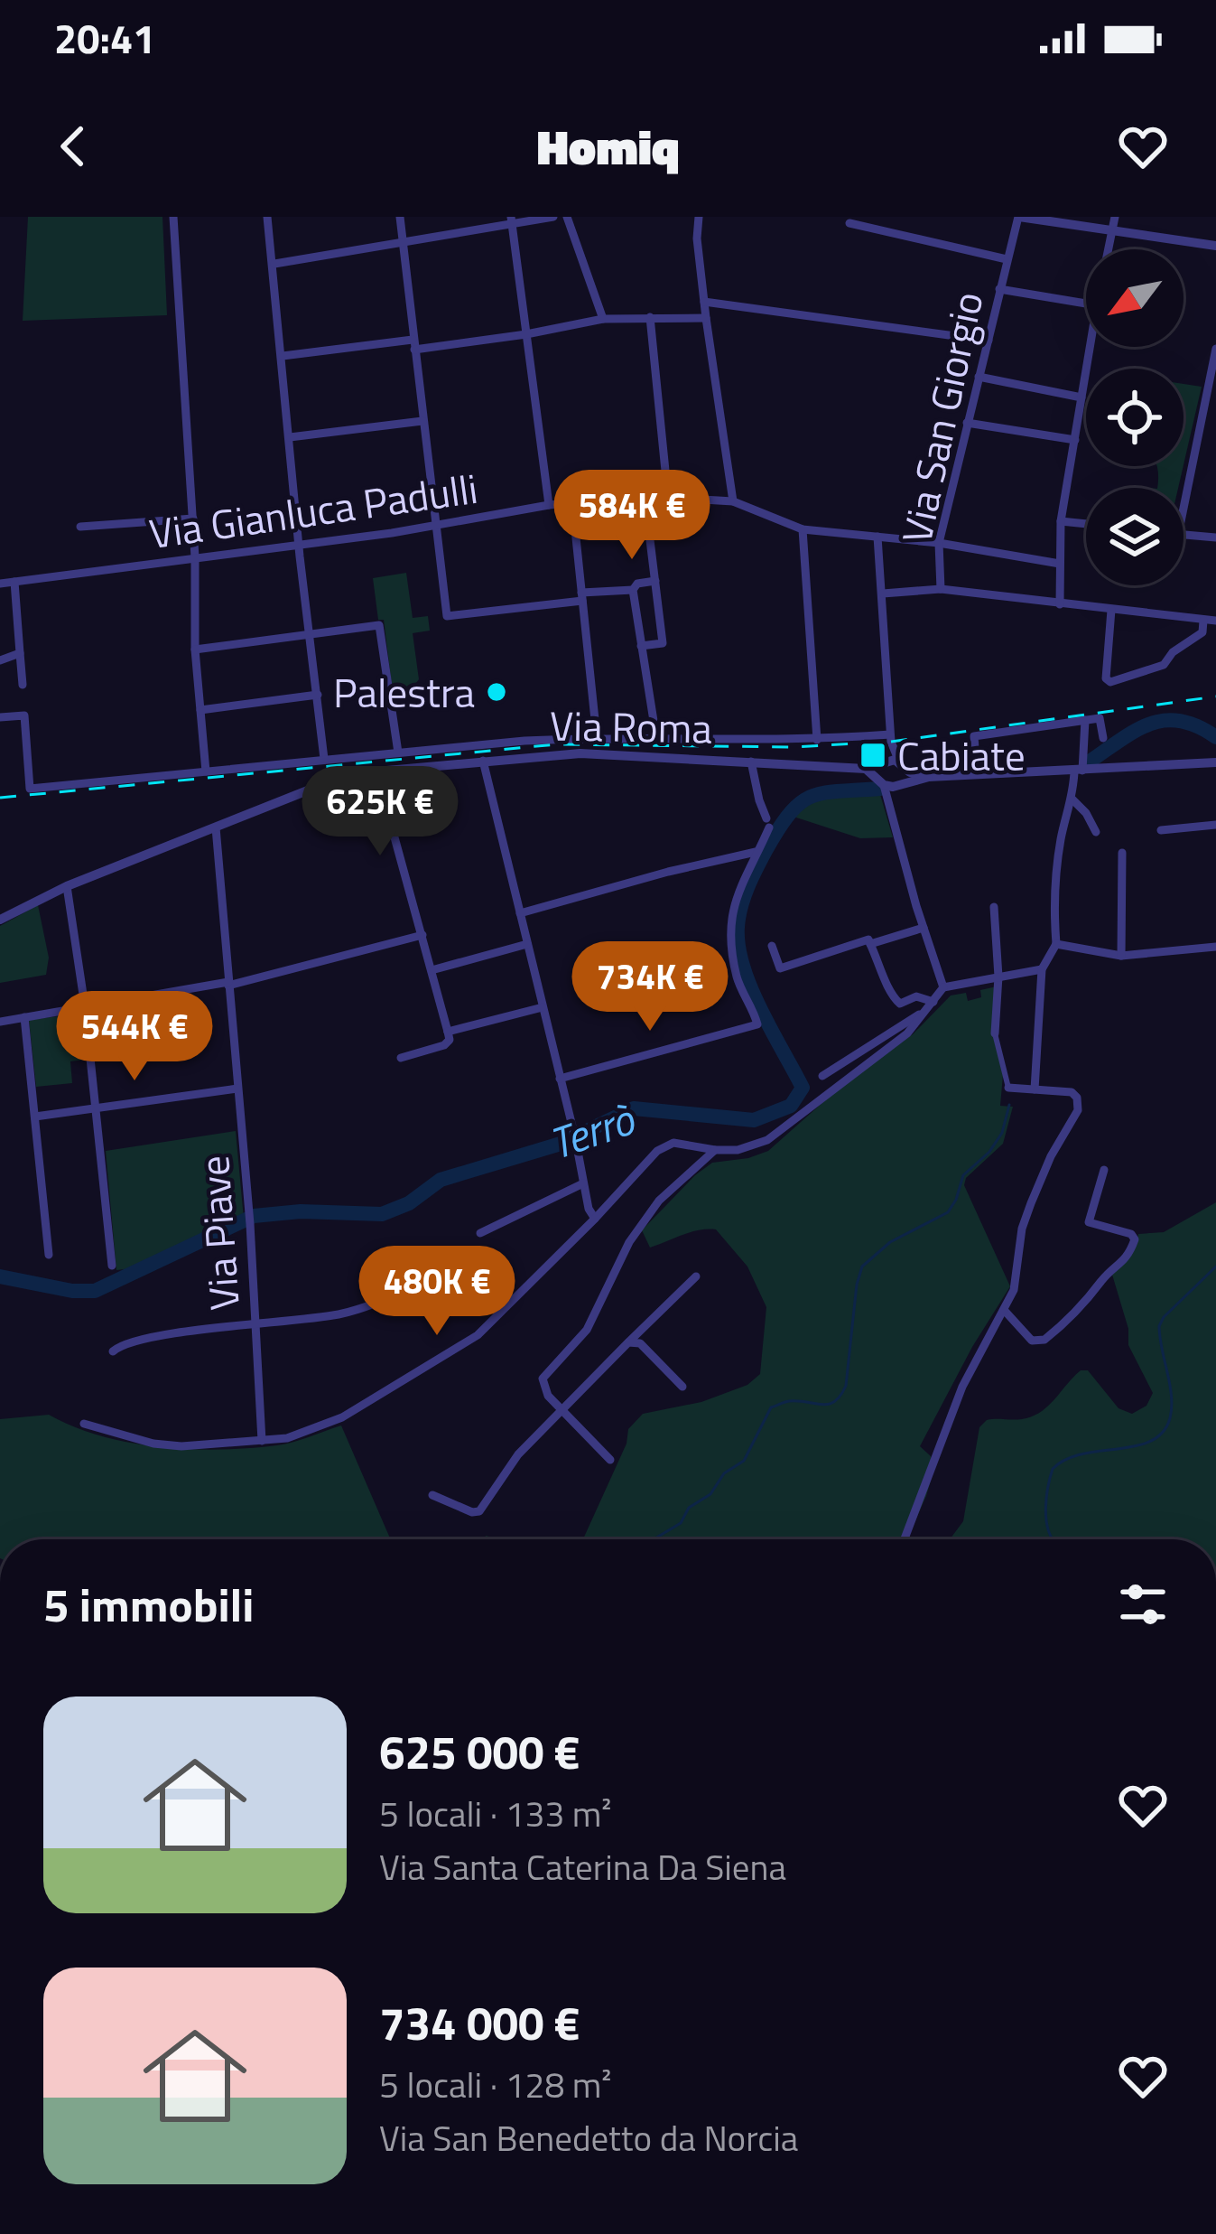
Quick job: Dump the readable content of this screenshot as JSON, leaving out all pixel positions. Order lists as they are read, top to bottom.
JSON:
{
  "streets": {
    "street": [
      "Via San Giorgio",
      "Via Gianluca Padulli",
      "Via Roma",
      "Via Piave"
    ]
  },
  "crossings": [
    ["Via San Giorgio", "Via Gianluca Padulli"],
    ["Via Roma", "Via Piave"]
  ],
  "water": ["Terrò"],
  "places": {
    "other": ["Palestra"],
    "transit": ["Cabiate"]
  },
  "north": "bottom left",
  "page": {
    "status": "20:41",
    "header": "Homiq",
    "price": [
      "584K €",
      "625K €",
      "734K €",
      "544K €",
      "480K €"
    ],
    "heading": "5 immobili",
    "list": [
      {
        "name": "625 000 €",
        "note": "5 locali · 133 m² · Via Santa Caterina Da Siena"
      },
      {
        "name": "734 000 €",
        "note": "5 locali · 128 m² · Via San Benedetto da Norcia"
      }
    ]
  }
}
